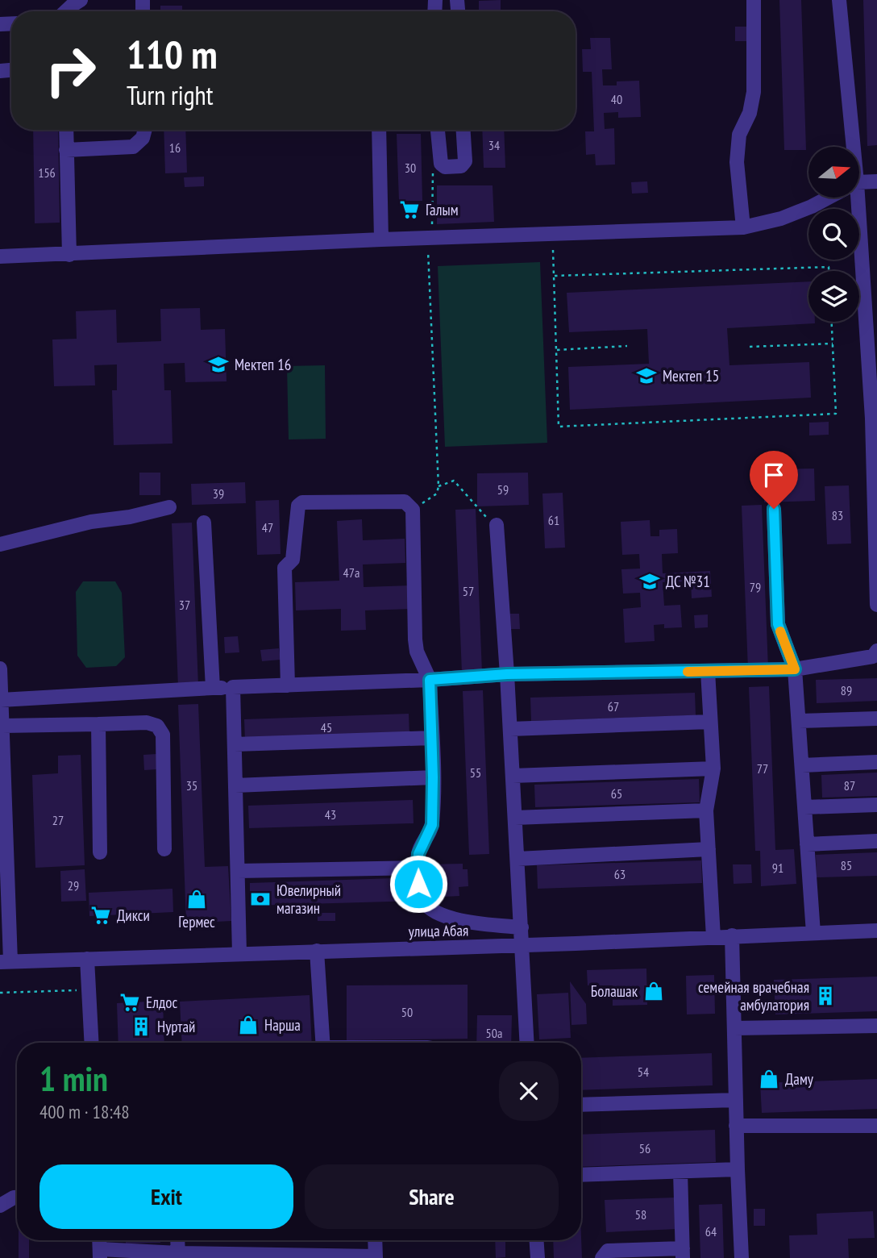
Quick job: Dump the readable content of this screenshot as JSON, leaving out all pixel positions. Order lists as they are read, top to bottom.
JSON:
{
  "streets": {
    "street": ["улица Абая"]
  },
  "places": {
    "supermarket": ["Галым", "Дикси", "Елдос"],
    "school or university": ["Мектеп 16", "Мектеп 15", "ДС №31"],
    "shop": [
      "Гермес",
      "Болашак",
      "Нарша",
      "Даму"
    ],
    "bank": ["Ювелирный магазин"],
    "building": ["семейная врачебная амбулатория", "Нуртай"]
  },
  "house_numbers": [
    "40",
    "34",
    "16",
    "30",
    "156",
    "59",
    "39",
    "83",
    "61",
    "47",
    "47а",
    "79",
    "57",
    "37",
    "89",
    "67",
    "45",
    "77",
    "55",
    "35",
    "87",
    "65",
    "43",
    "27",
    "85",
    "91",
    "63",
    "29",
    "50",
    "50а",
    "54",
    "56",
    "58",
    "64"
  ],
  "north": "right",
  "page": {
    "turn": ["110 m", "Turn right"],
    "heading": ["1 min", "400 m · 18:48"],
    "buttons": ["Exit", "Share"]
  }
}
